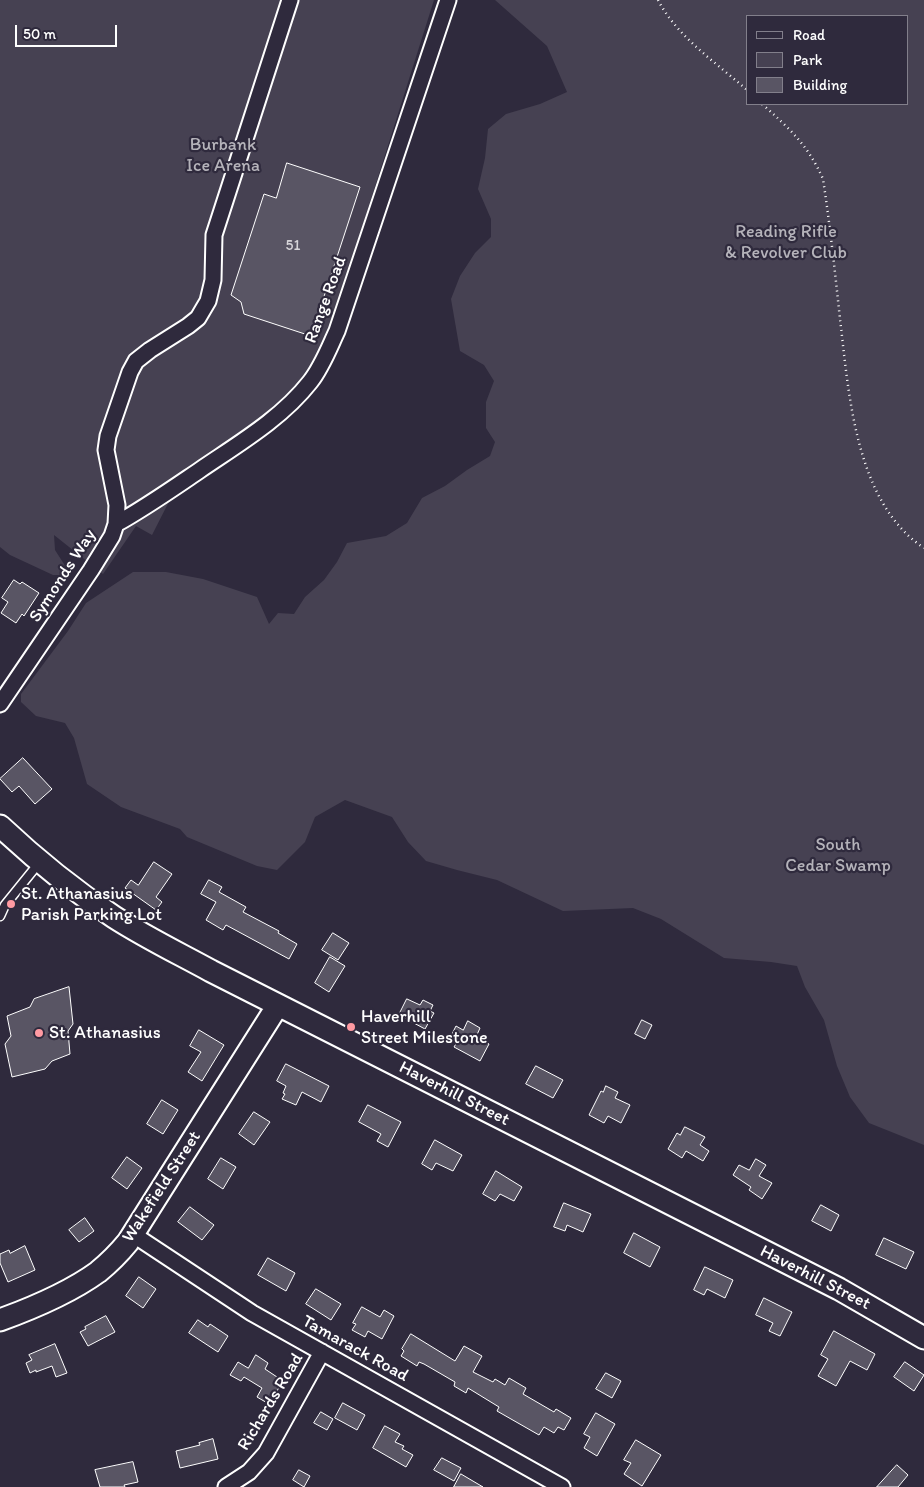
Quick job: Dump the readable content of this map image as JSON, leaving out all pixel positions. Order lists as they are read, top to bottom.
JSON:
{
  "streets": {
    "street": [
      "Range Road",
      "Symonds Way",
      "Haverhill Street",
      "Wakefield Street",
      "Tamarack Road",
      "Richards Road"
    ]
  },
  "crossings": [
    ["Range Road", "Symonds Way"],
    ["Haverhill Street", "Wakefield Street"],
    ["Wakefield Street", "Tamarack Road"],
    ["Tamarack Road", "Richards Road"]
  ],
  "parks": ["Burbank Ice Arena", "Reading Rifle & Revolver Club", "South Cedar Swamp"],
  "places": ["St. Athanasius Parish Parking Lot", "Haverhill Street Milestone", "St. Athanasius"],
  "house_numbers": ["51"],
  "legend": ["Road", "Park", "Building"],
  "scale_bar": "50 m"
}
